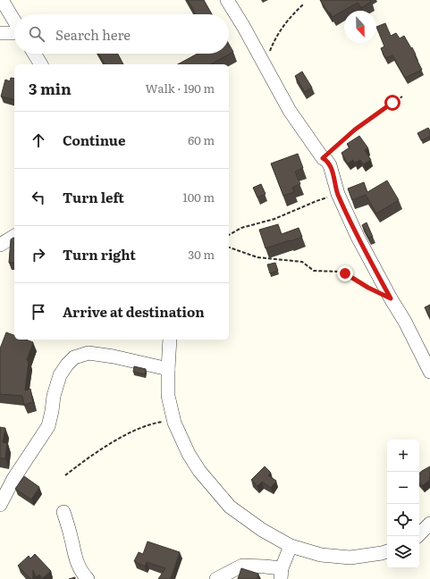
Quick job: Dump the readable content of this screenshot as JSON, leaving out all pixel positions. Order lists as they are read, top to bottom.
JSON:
{
  "north": "bottom",
  "page": {
    "search": "Search here",
    "heading": ["3 min", "Walk · 190 m"],
    "list": [
      ["Continue", "60 m"],
      ["Turn left", "100 m"],
      ["Turn right", "30 m"],
      "Arrive at destination"
    ],
    "map_buttons": ["+", "−"]
  }
}
